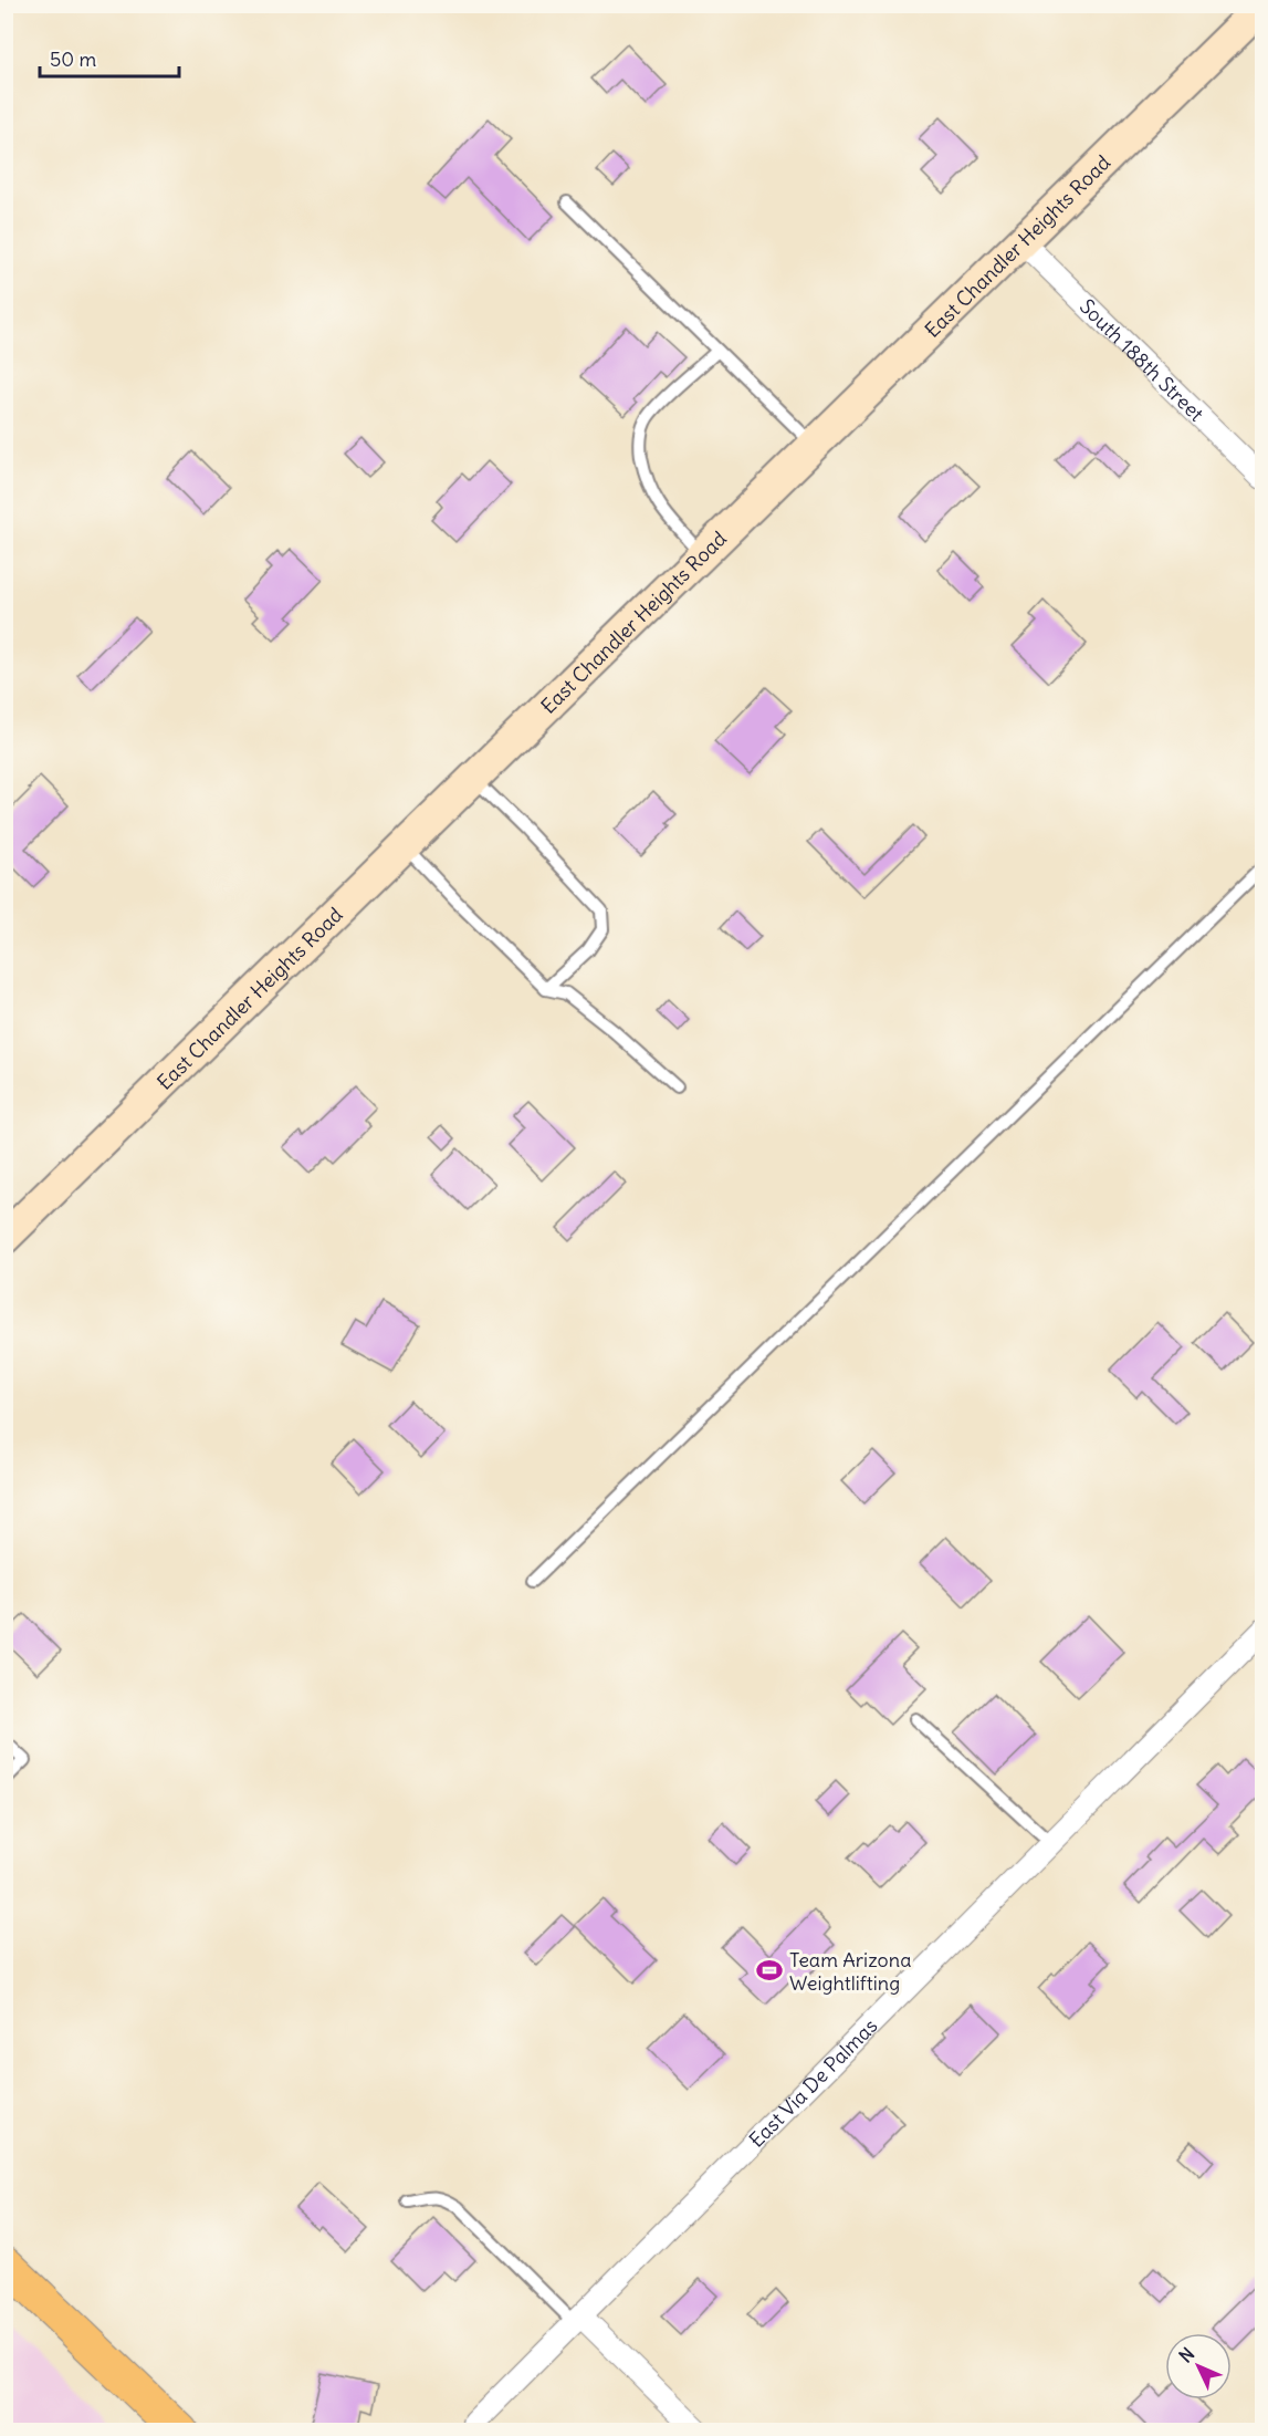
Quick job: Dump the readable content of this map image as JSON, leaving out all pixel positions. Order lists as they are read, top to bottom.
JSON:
{
  "streets": {
    "main road": ["East Chandler Heights Road"],
    "street": ["South 188th Street", "East Via De Palmas"]
  },
  "crossings": [
    ["East Chandler Heights Road", "South 188th Street"]
  ],
  "places": {
    "sports": ["Team Arizona Weightlifting"]
  },
  "scale_bar": "50 m",
  "north": "top left"
}
